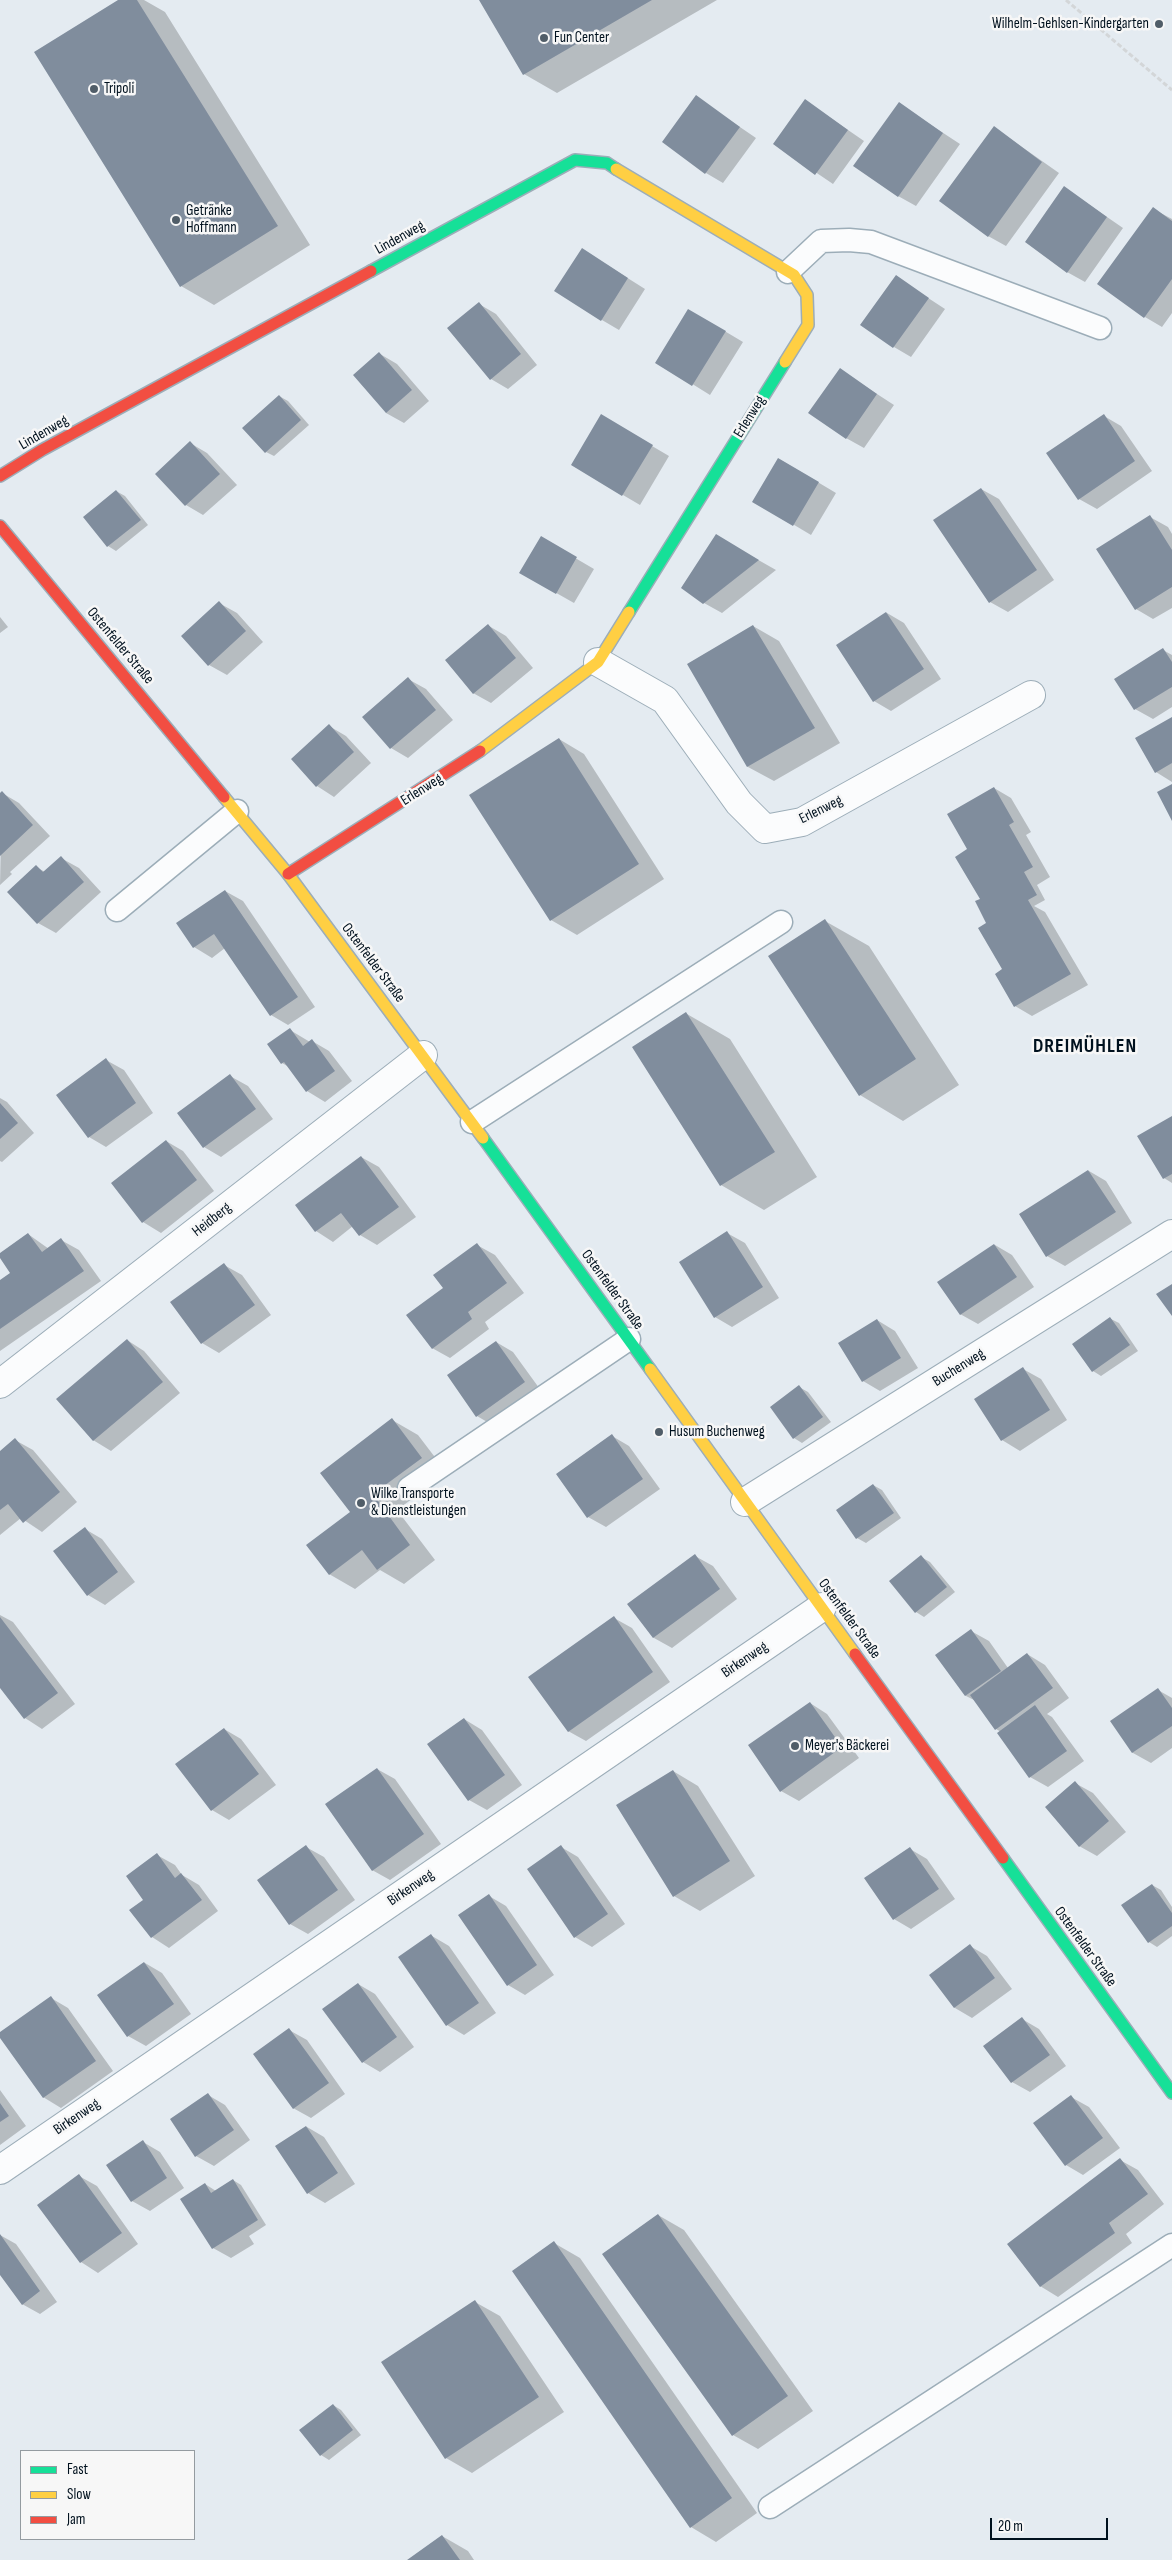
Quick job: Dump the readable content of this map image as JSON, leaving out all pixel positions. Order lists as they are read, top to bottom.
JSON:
{
  "streets": {
    "main road": ["Lindenweg", "Erlenweg", "Ostenfelder Straße"],
    "street": ["Heidberg", "Buchenweg", "Birkenweg"]
  },
  "crossings": [
    ["Lindenweg", "Erlenweg"],
    ["Erlenweg", "Ostenfelder Straße"],
    ["Ostenfelder Straße", "Heidberg"],
    ["Ostenfelder Straße", "Buchenweg"],
    ["Ostenfelder Straße", "Birkenweg"]
  ],
  "districts": ["DREIMÜHLEN"],
  "places": [
    "Wilhelm-Gehlsen-Kindergarten",
    "Fun Center",
    "Tripoli",
    "Getränke Hoffmann",
    "Husum Buchenweg",
    "Wilke Transporte & Dienstleistungen",
    "Meyer's Bäckerei"
  ],
  "legend": ["Fast", "Slow", "Jam"],
  "scale_bar": "20 m"
}
